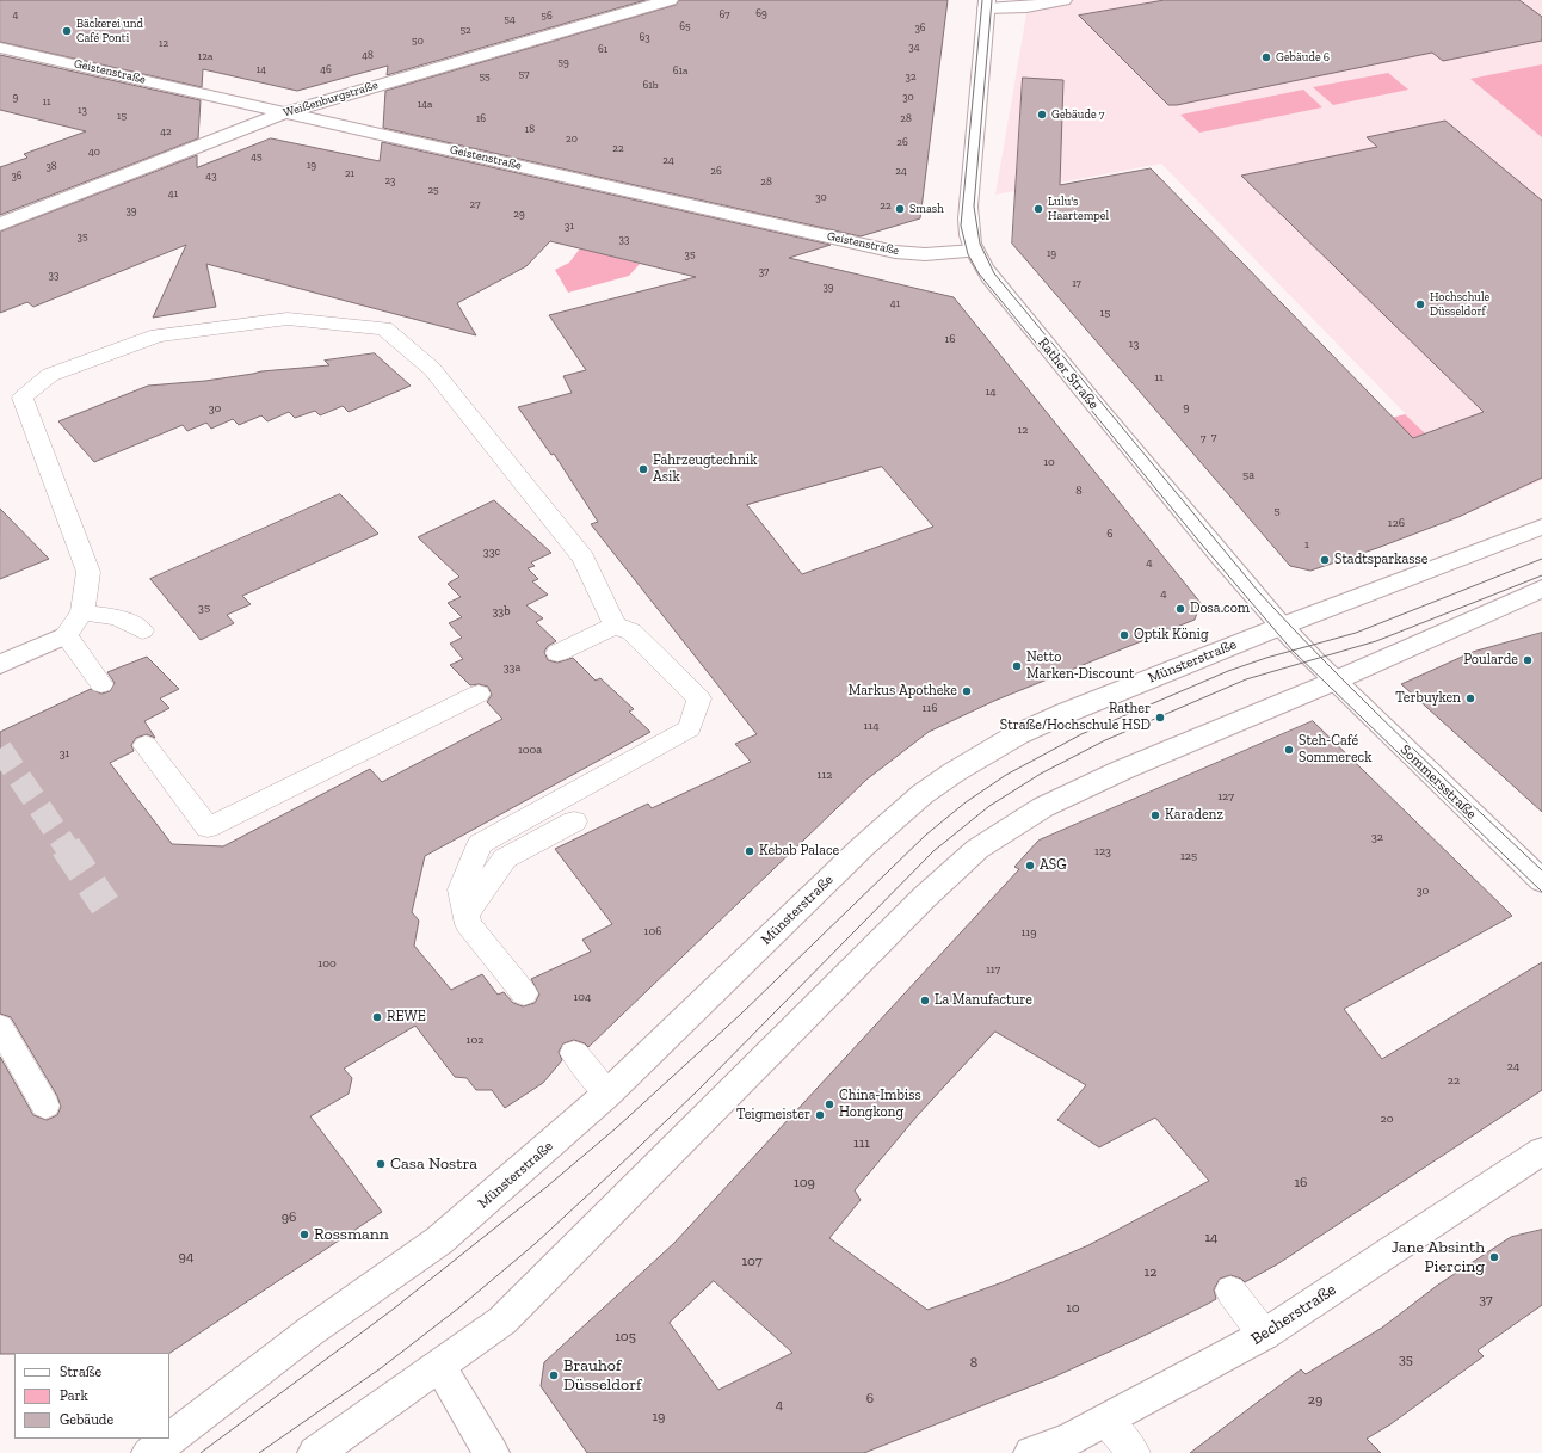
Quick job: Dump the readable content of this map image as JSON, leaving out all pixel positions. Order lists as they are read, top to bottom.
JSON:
{
  "streets": {
    "street": [
      "Geistenstraße",
      "Weißenburgstraße",
      "Rather Straße",
      "Münsterstraße",
      "Sommersstraße",
      "Becherstraße"
    ]
  },
  "crossings": [
    ["Geistenstraße", "Weißenburgstraße"],
    ["Geistenstraße", "Rather Straße"],
    ["Rather Straße", "Münsterstraße"],
    ["Rather Straße", "Sommersstraße"]
  ],
  "places": [
    "Bäckerei und Café Ponti",
    "Gebäude 6",
    "Gebäude 7",
    "Smash",
    "Lulu's Haartempel",
    "Hochschule Düsseldorf",
    "Fahrzeugtechnik Asik",
    "Stadtsparkasse",
    "Dosa.com",
    "Optik König",
    "Poularde",
    "Netto Marken-Discount",
    "Markus Apotheke",
    "Terbuyken",
    "Rather Straße/Hochschule HSD",
    "Steh-Café Sommereck",
    "Karadenz",
    "Kebab Palace",
    "ASG",
    "La Manufacture",
    "REWE",
    "China-Imbiss Hongkong",
    "Teigmeister",
    "Casa Nostra",
    "Rossmann",
    "Jane Absinth Piercing",
    "Brauhof Düsseldorf"
  ],
  "house_numbers": [
    "69",
    "4",
    "67",
    "56",
    "54",
    "65",
    "36",
    "52",
    "63",
    "50",
    "12",
    "34",
    "61",
    "48",
    "12a",
    "59",
    "14",
    "46",
    "61a",
    "57",
    "55",
    "32",
    "61b",
    "9",
    "30",
    "11",
    "14a",
    "13",
    "15",
    "16",
    "28",
    "18",
    "42",
    "20",
    "26",
    "22",
    "40",
    "45",
    "24",
    "19",
    "38",
    "26",
    "24",
    "21",
    "36",
    "43",
    "23",
    "28",
    "25",
    "41",
    "30",
    "27",
    "22",
    "39",
    "29",
    "31",
    "35",
    "33",
    "19",
    "35",
    "37",
    "33",
    "17",
    "39",
    "41",
    "15",
    "16",
    "13",
    "11",
    "14",
    "9",
    "30",
    "12",
    "7",
    "7",
    "10",
    "5a",
    "8",
    "5",
    "126",
    "6",
    "1",
    "33c",
    "4",
    "4",
    "35",
    "33b",
    "33a",
    "116",
    "114",
    "100a",
    "31",
    "112",
    "127",
    "32",
    "123",
    "125",
    "30",
    "106",
    "119",
    "100",
    "117",
    "104",
    "102",
    "24",
    "22",
    "20",
    "111",
    "109",
    "16",
    "96",
    "14",
    "94",
    "107",
    "12",
    "37",
    "10",
    "105",
    "35",
    "8",
    "6",
    "29",
    "4",
    "19"
  ],
  "legend": ["Straße", "Park", "Gebäude"]
}
